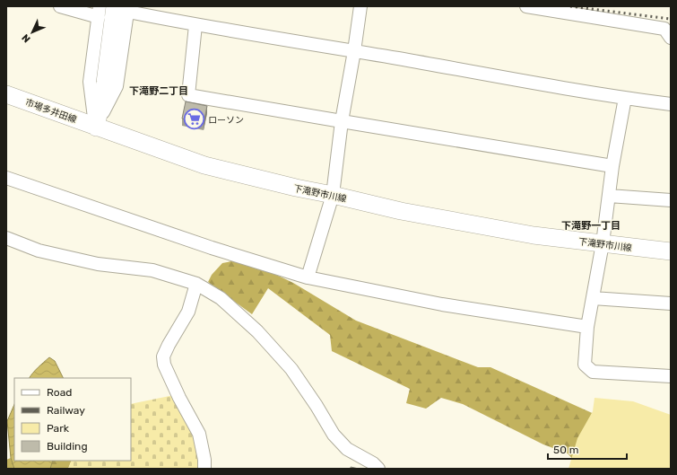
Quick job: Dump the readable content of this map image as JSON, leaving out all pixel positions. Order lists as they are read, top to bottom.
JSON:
{
  "streets": {
    "main road": ["市場多井田線", "下滝野市川線"]
  },
  "crossings": [
    ["市場多井田線", "下滝野市川線"]
  ],
  "districts": ["下滝野二丁目", "下滝野一丁目"],
  "places": {
    "supermarket": ["ローソン"]
  },
  "legend": [
    "Road",
    "Railway",
    "Park",
    "Building"
  ],
  "scale_bar": "50 m",
  "north": "bottom left"
}
